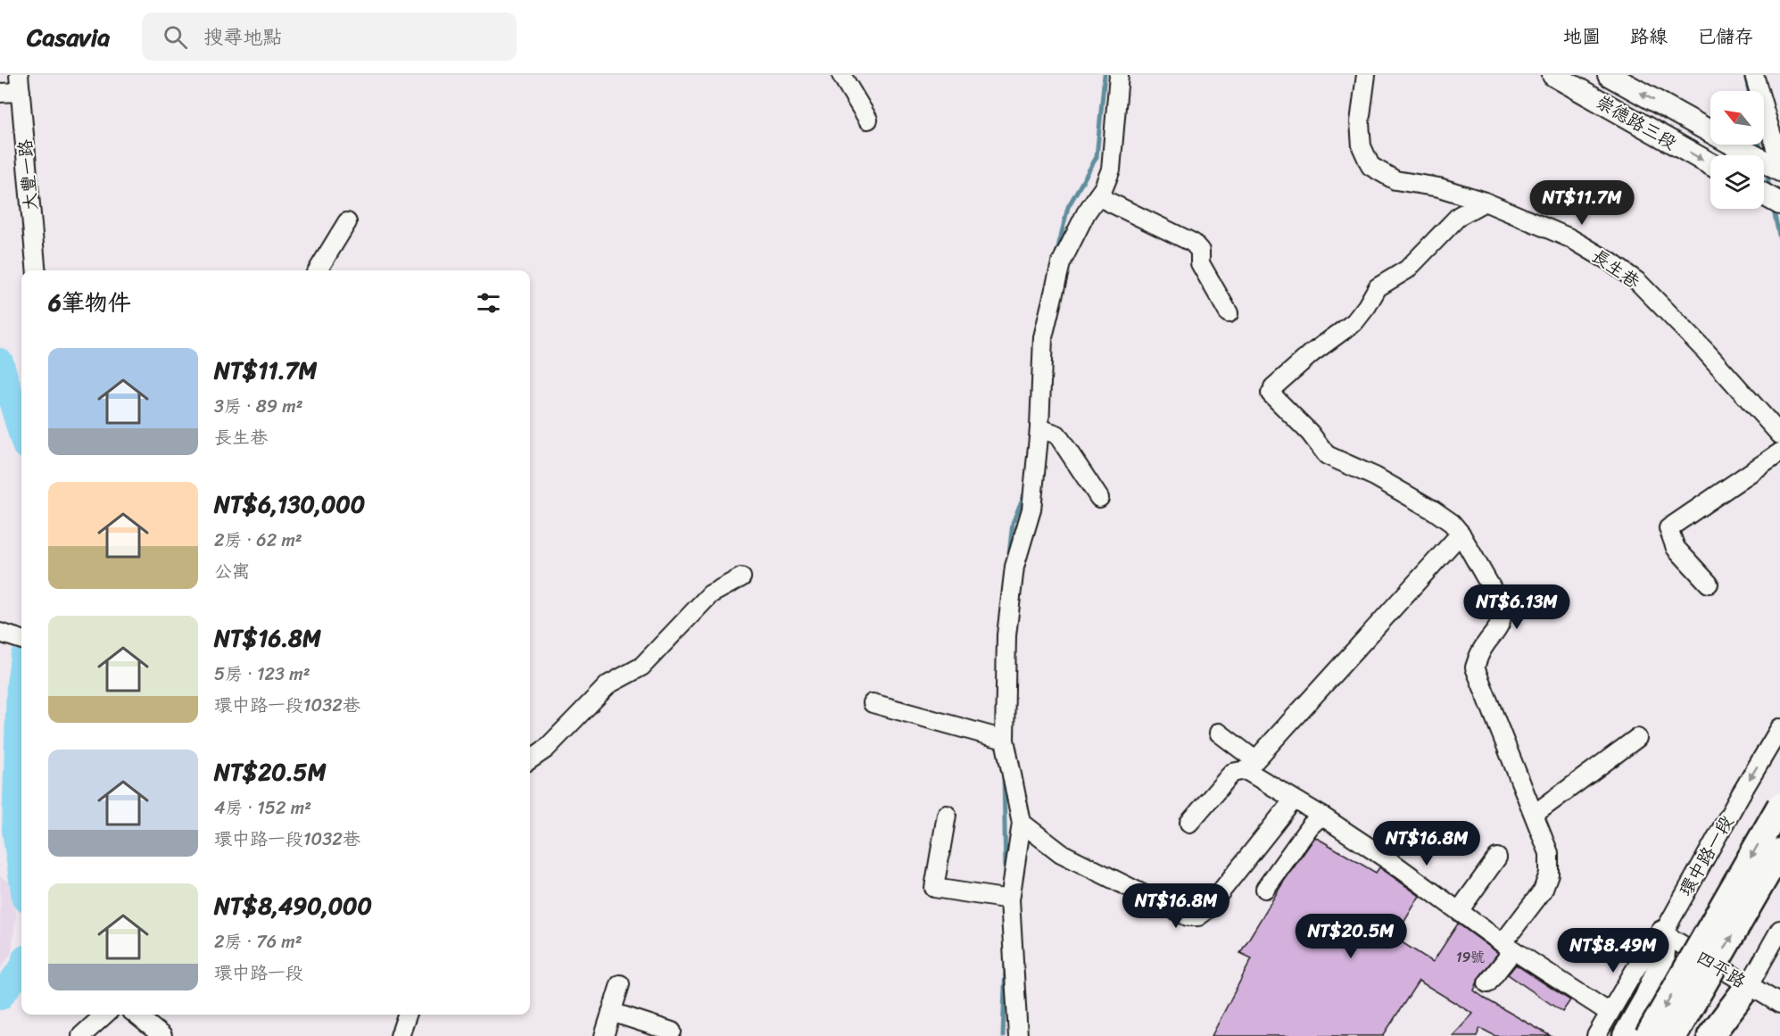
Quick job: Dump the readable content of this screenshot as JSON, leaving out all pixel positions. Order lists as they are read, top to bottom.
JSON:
{
  "streets": {
    "main road": ["崇德路三段"],
    "street": [
      "大豐一路",
      "長生巷",
      "環中路一段",
      "四平路"
    ]
  },
  "crossings": [
    ["環中路一段", "四平路"]
  ],
  "house_numbers": ["19號"],
  "north": "top left",
  "page": {
    "header": "Casavia",
    "search": "搜尋地點",
    "nav": ["地圖", "路線", "已儲存"],
    "price": [
      "NT$11.7M",
      "NT$6.13M",
      "NT$16.8M",
      "NT$16.8M",
      "NT$20.5M",
      "NT$8.49M"
    ],
    "heading": "6筆物件",
    "list": [
      {
        "name": "NT$11.7M",
        "note": "3房 · 89 m² · 長生巷"
      },
      {
        "name": "NT$6,130,000",
        "note": "2房 · 62 m² · 公寓"
      },
      {
        "name": "NT$16.8M",
        "note": "5房 · 123 m² · 環中路一段1032巷"
      },
      {
        "name": "NT$20.5M",
        "note": "4房 · 152 m² · 環中路一段1032巷"
      },
      {
        "name": "NT$8,490,000",
        "note": "2房 · 76 m² · 環中路一段"
      }
    ]
  }
}
